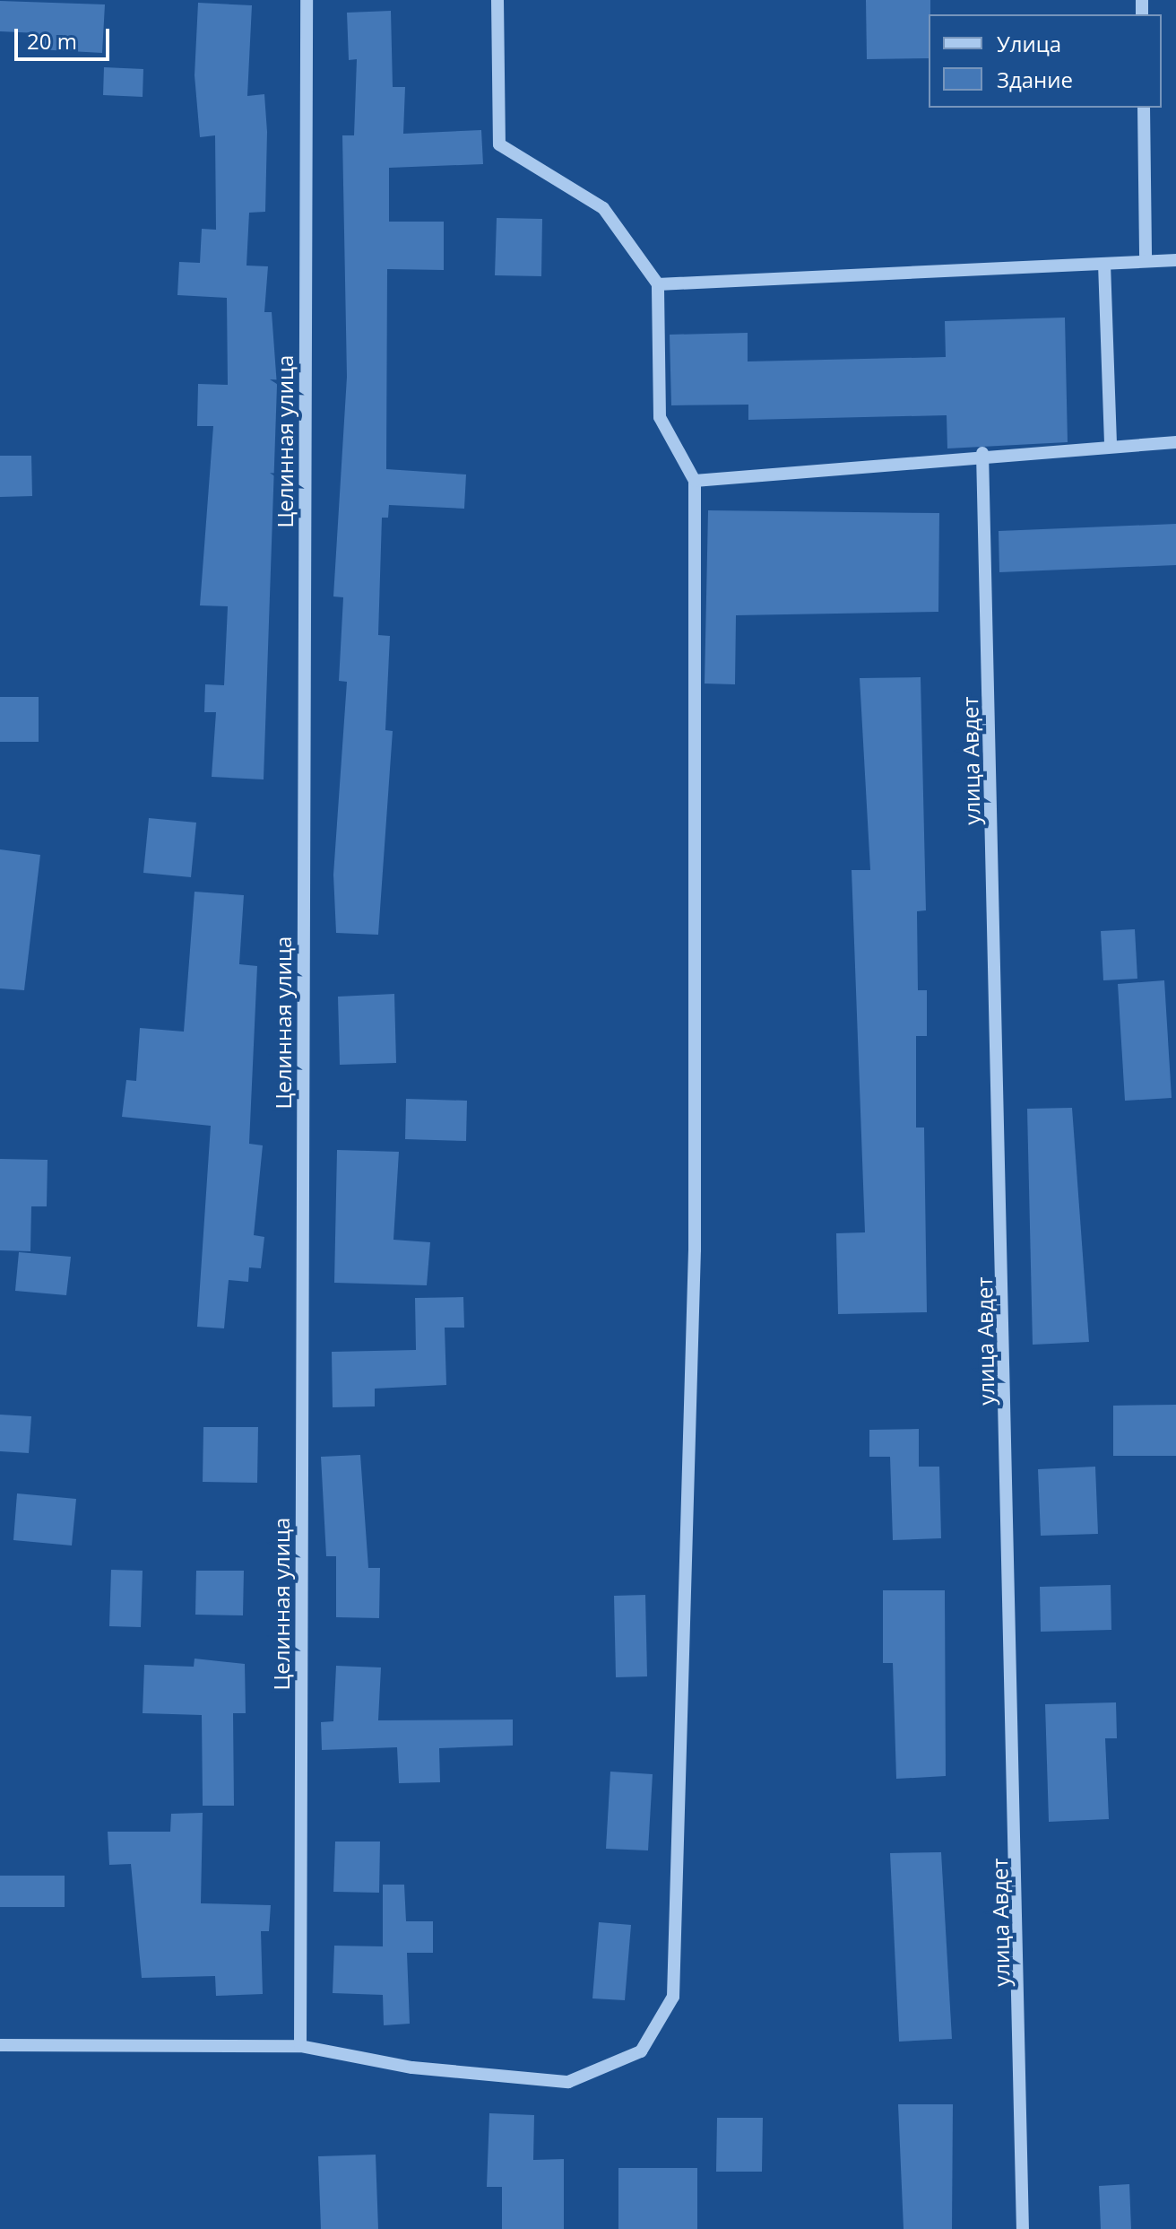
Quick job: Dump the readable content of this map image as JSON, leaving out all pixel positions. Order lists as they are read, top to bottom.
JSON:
{
  "streets": {
    "street": ["Целинная улица", "улица Авдет"]
  },
  "legend": ["Улица", "Здание"],
  "scale_bar": "20 m"
}
